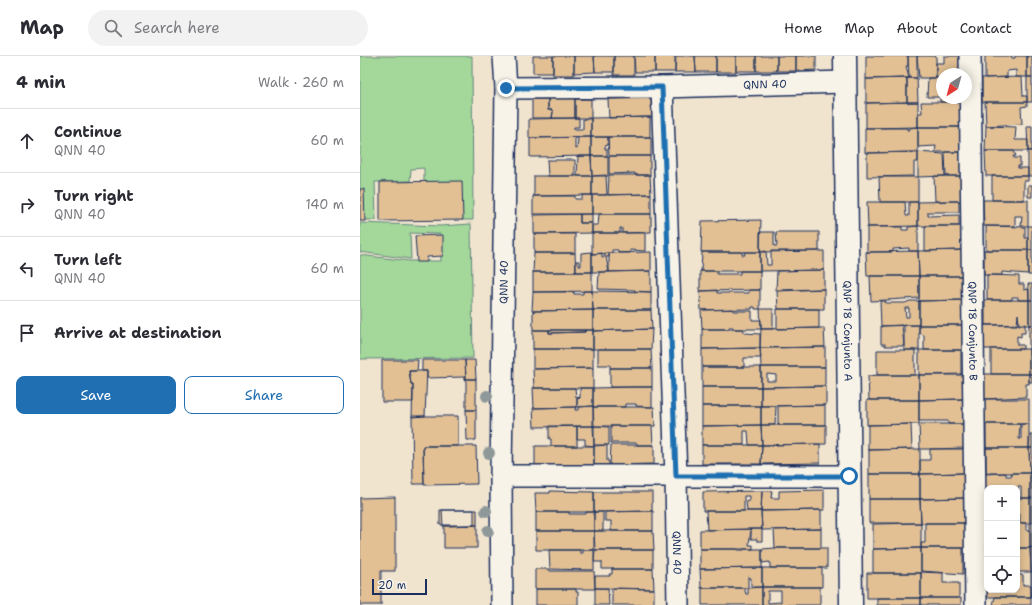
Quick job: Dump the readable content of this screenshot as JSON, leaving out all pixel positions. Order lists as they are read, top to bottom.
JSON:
{
  "streets": {
    "street": ["QNN 40", "QNP 18 Conjunto B", "QNP 18 Conjunto A"]
  },
  "crossings": [
    ["QNN 40", "QNP 18 Conjunto A"]
  ],
  "scale_bar": "20 m",
  "north": "bottom left",
  "page": {
    "header": "Map",
    "search": "Search here",
    "nav": [
      "Home",
      "Map",
      "About",
      "Contact"
    ],
    "heading": ["4 min", "Walk · 260 m"],
    "list": [
      ["Continue", "QNN 40", "60 m"],
      ["Turn right", "QNN 40", "140 m"],
      ["Turn left", "QNN 40", "60 m"],
      "Arrive at destination"
    ],
    "buttons": ["Save", "Share"],
    "map_buttons": ["+", "−"],
    "scale": "20 m"
  }
}
